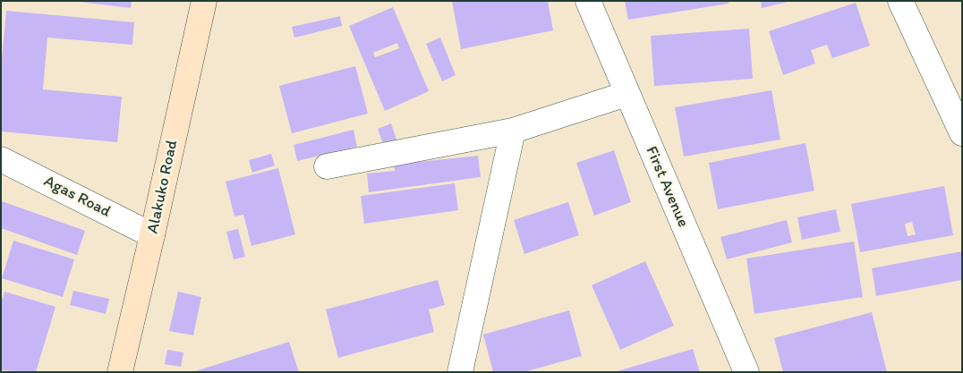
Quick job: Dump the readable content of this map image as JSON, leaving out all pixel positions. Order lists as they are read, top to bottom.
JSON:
{
  "streets": {
    "main road": ["Alakuko Road"],
    "street": ["First Avenue", "Agas Road"]
  },
  "crossings": [
    ["Alakuko Road", "Agas Road"]
  ]
}
